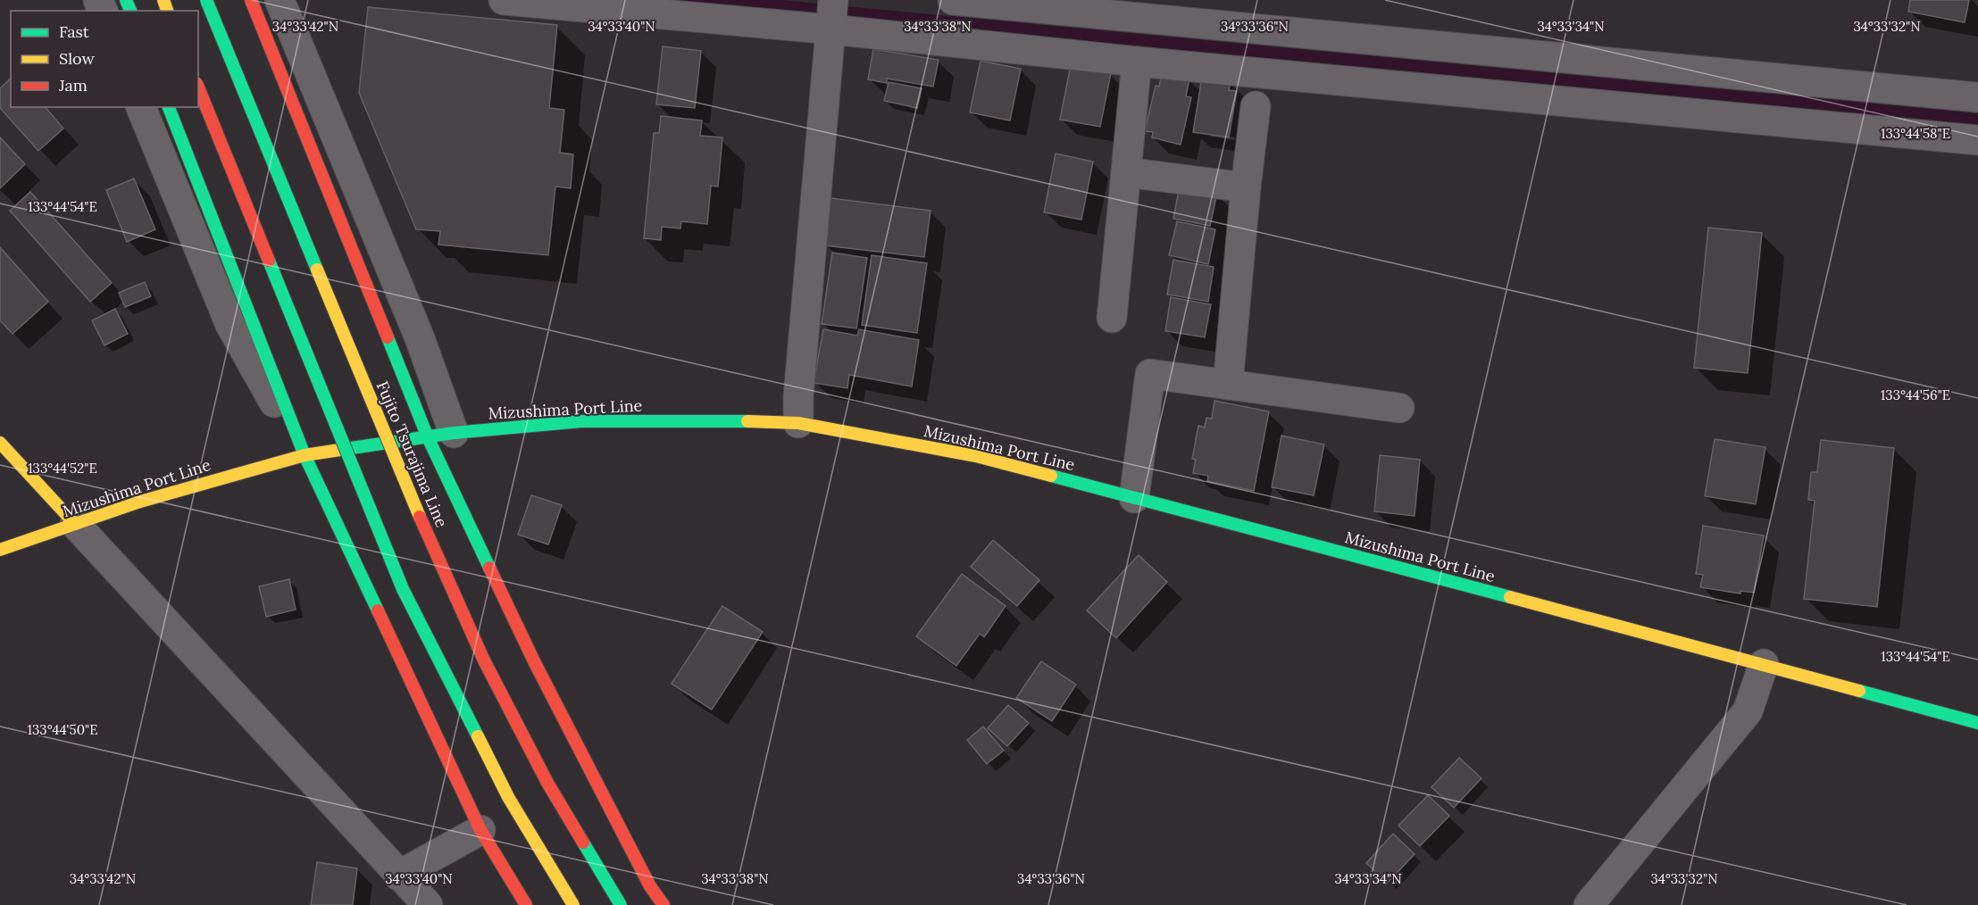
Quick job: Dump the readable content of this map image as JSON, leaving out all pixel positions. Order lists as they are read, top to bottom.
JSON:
{
  "streets": {
    "main road": ["Mizushima Port Line", "Fujito Tsurajima Line"]
  },
  "legend": ["Fast", "Slow", "Jam"],
  "coordinates": [
    "34°33'42\"N",
    "34°33'40\"N",
    "34°33'38\"N",
    "34°33'36\"N",
    "34°33'34\"N",
    "34°33'32\"N",
    "133°44'58\"E",
    "133°44'54\"E",
    "133°44'56\"E",
    "133°44'52\"E",
    "133°44'50\"E"
  ]
}
